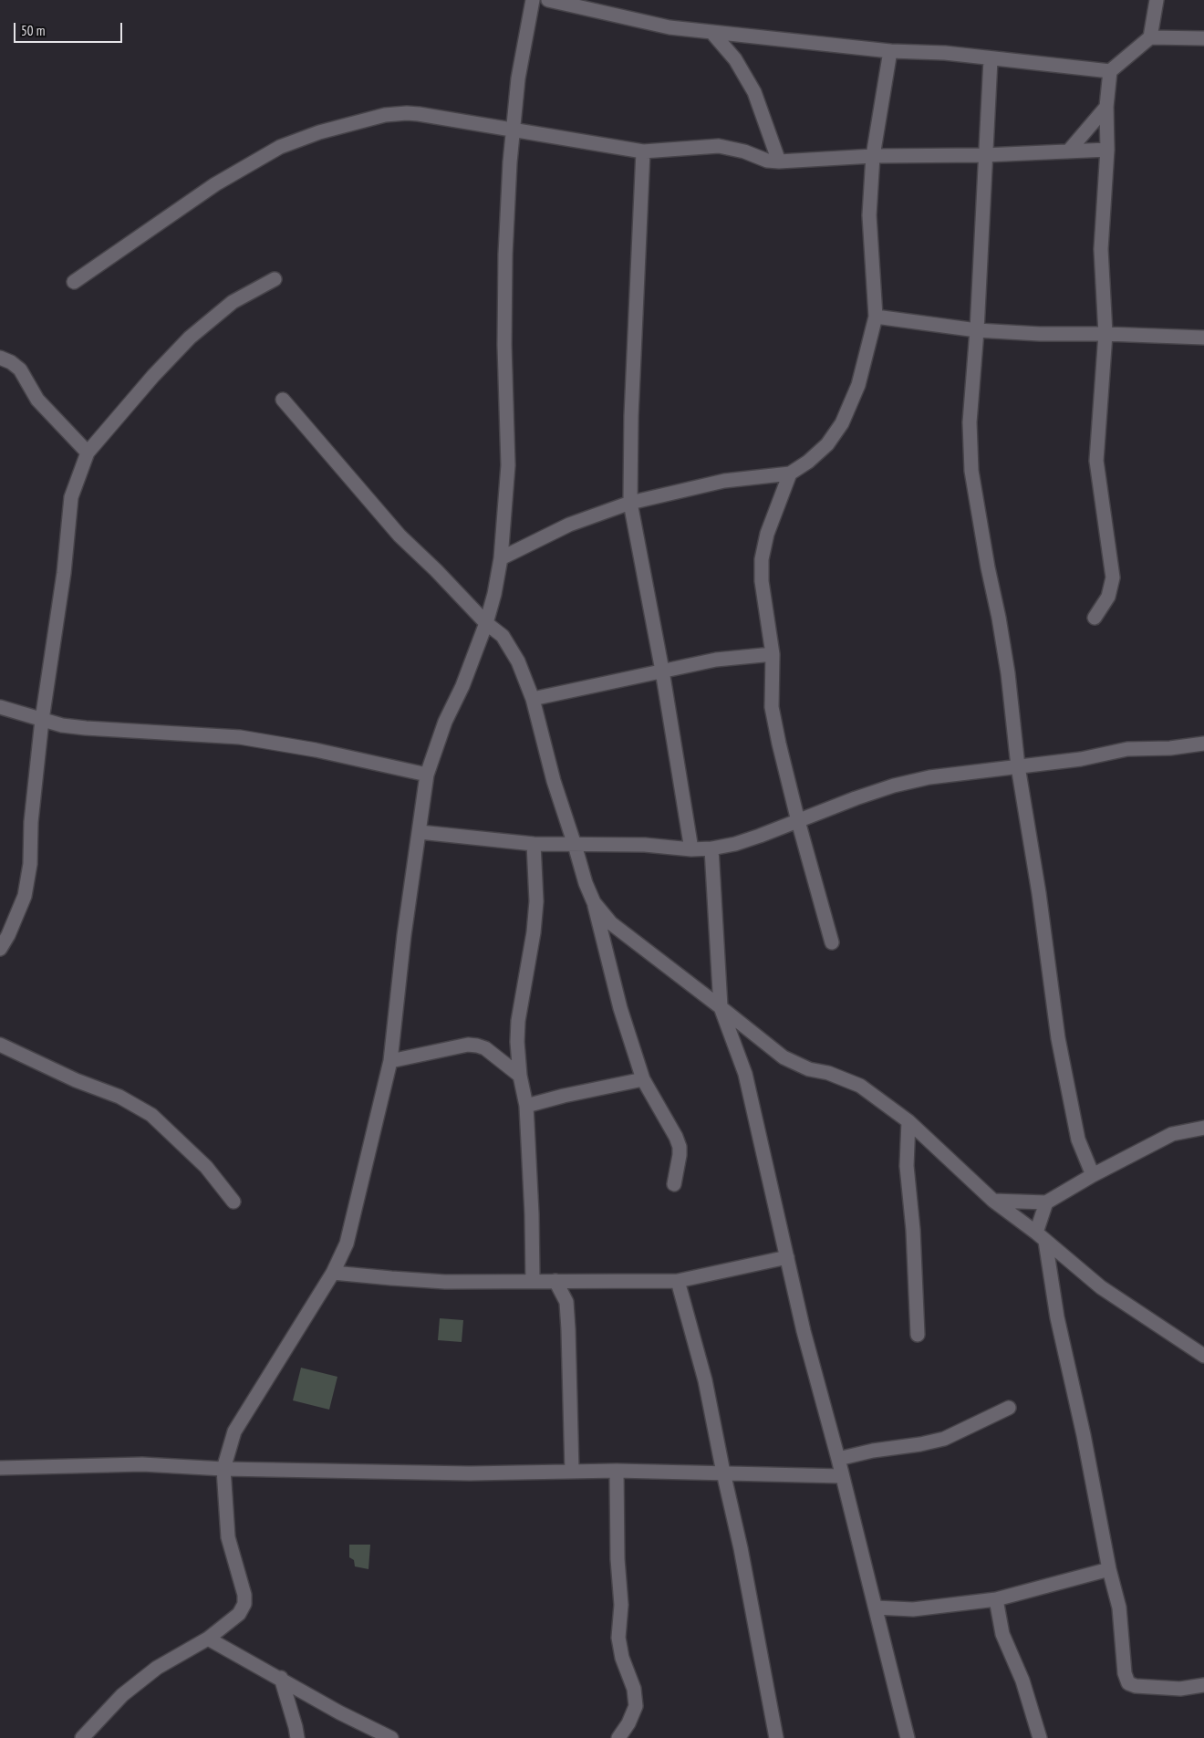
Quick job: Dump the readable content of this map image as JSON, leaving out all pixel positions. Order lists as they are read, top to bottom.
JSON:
{
  "scale_bar": "50 m"
}
